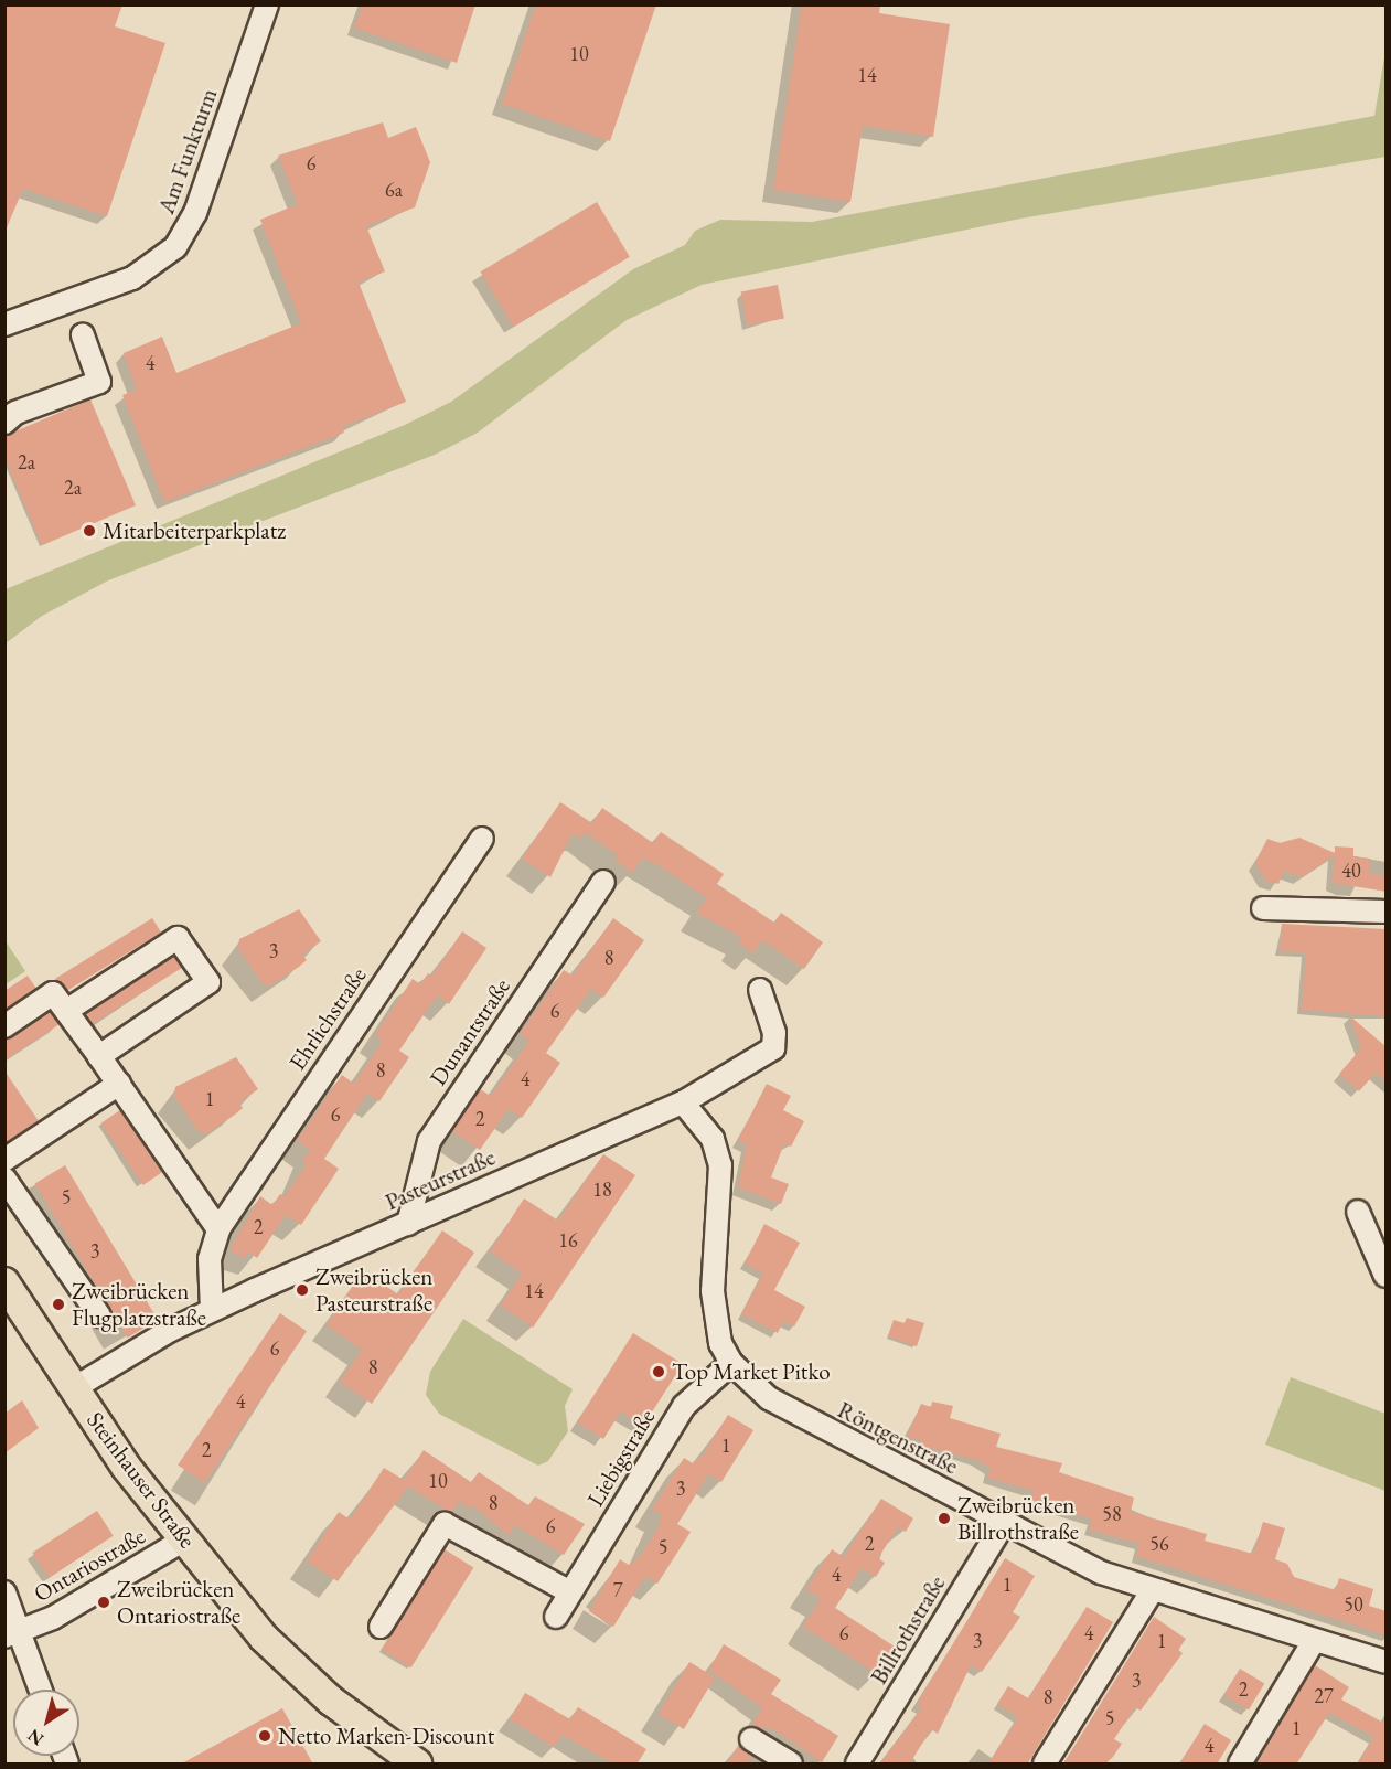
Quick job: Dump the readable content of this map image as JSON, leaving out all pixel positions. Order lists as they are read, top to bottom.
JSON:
{
  "streets": {
    "main road": ["Steinhauser Straße"],
    "street": [
      "Am Funkturm",
      "Ehrlichstraße",
      "Dunantstraße",
      "Pasteurstraße",
      "Röntgenstraße",
      "Liebigstraße",
      "Ontariostraße",
      "Billrothstraße"
    ]
  },
  "crossings": [
    ["Ehrlichstraße", "Pasteurstraße"],
    ["Dunantstraße", "Pasteurstraße"],
    ["Pasteurstraße", "Röntgenstraße"],
    ["Pasteurstraße", "Steinhauser Straße"],
    ["Röntgenstraße", "Liebigstraße"],
    ["Röntgenstraße", "Billrothstraße"],
    ["Steinhauser Straße", "Ontariostraße"]
  ],
  "places": [
    "Mitarbeiterparkplatz",
    "Zweibrücken Pasteurstraße",
    "Zweibrücken Flugplatzstraße",
    "Top Market Pitko",
    "Zweibrücken Billrothstraße",
    "Zweibrücken Ontariostraße",
    "Netto Marken-Discount"
  ],
  "house_numbers": [
    "10",
    "14",
    "6",
    "6a",
    "4",
    "2a",
    "2a",
    "40",
    "3",
    "8",
    "6",
    "8",
    "4",
    "1",
    "6",
    "2",
    "18",
    "5",
    "2",
    "16",
    "3",
    "14",
    "6",
    "8",
    "4",
    "1",
    "2",
    "10",
    "3",
    "8",
    "58",
    "6",
    "2",
    "56",
    "5",
    "4",
    "1",
    "7",
    "50",
    "6",
    "4",
    "3",
    "1",
    "3",
    "2",
    "27",
    "8",
    "5",
    "1",
    "4"
  ],
  "north": "bottom left"
}
